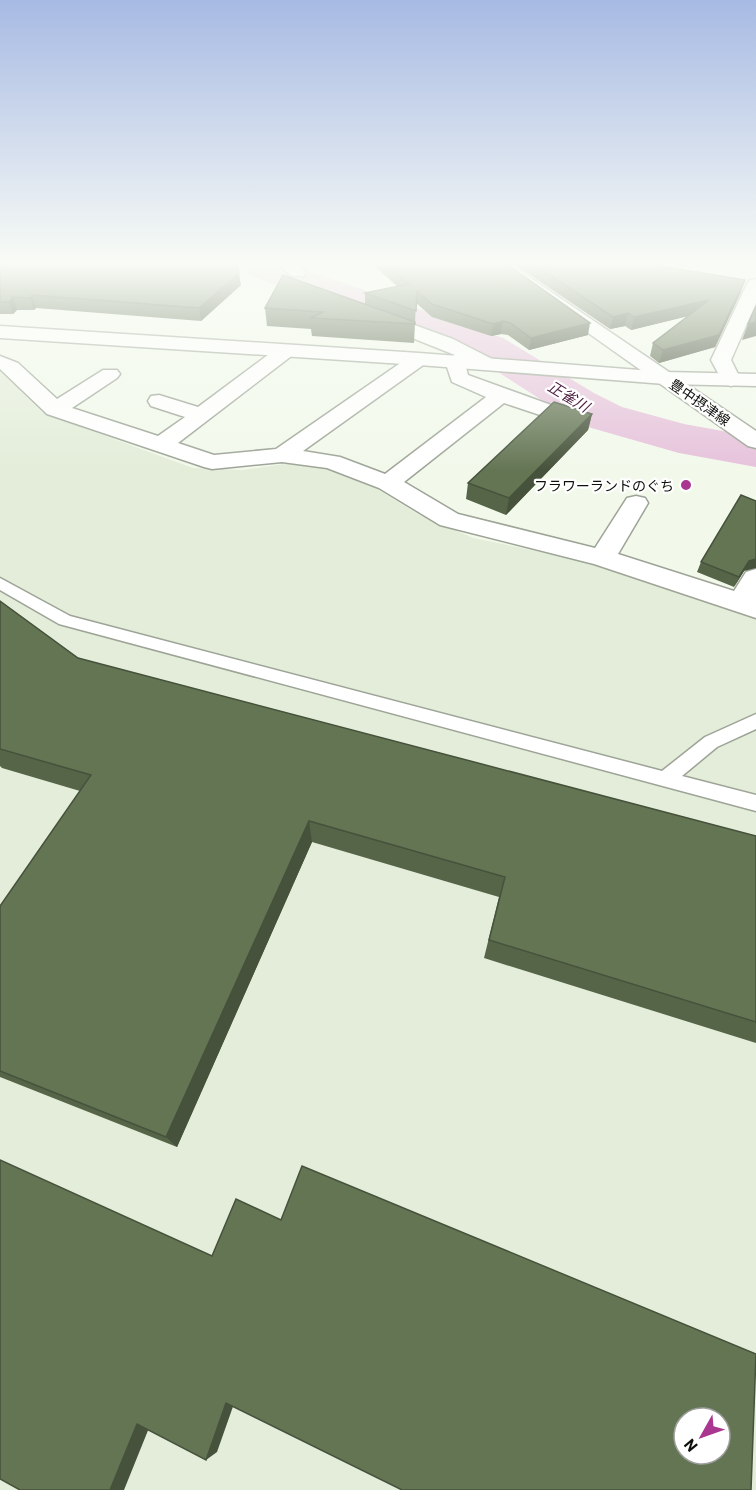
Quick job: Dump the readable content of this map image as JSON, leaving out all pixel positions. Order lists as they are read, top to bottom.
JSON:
{
  "streets": {
    "street": ["豊中摂津線"]
  },
  "water": ["正雀川"],
  "places": ["フラワーランドのぐち"],
  "north": "bottom left"
}
